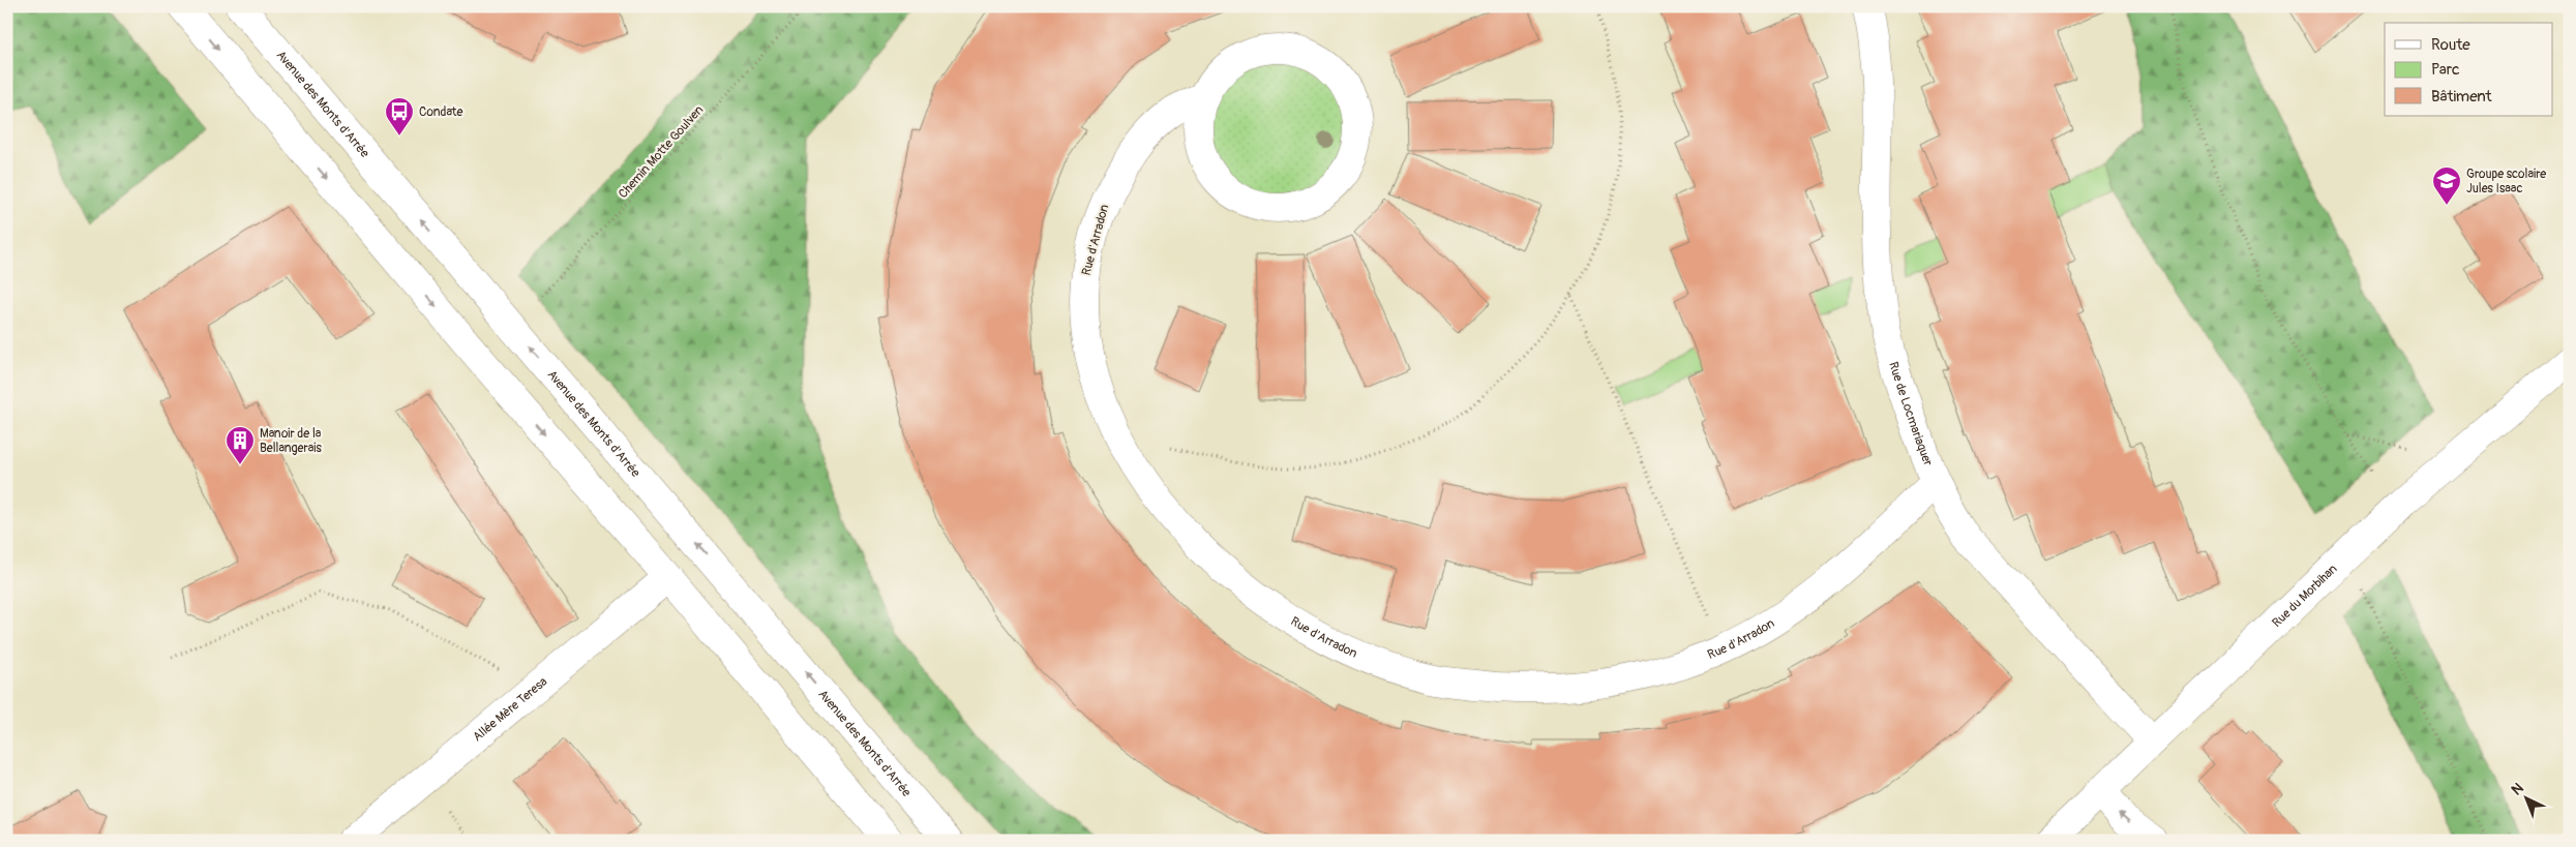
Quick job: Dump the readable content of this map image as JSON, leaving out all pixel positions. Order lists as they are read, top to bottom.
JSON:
{
  "streets": {
    "street": [
      "Avenue des Monts d'Arrée",
      "Rue d'Arradon",
      "Rue de Locmariaquer",
      "Rue du Morbihan",
      "Allée Mère Teresa"
    ],
    "path": ["Chemin Motte Goulven"]
  },
  "crossings": [
    ["Rue d'Arradon", "Rue de Locmariaquer"],
    ["Rue de Locmariaquer", "Rue du Morbihan"]
  ],
  "places": {
    "bus stop": ["Condate"],
    "school or university": ["Groupe scolaire Jules Isaac"],
    "building": ["Manoir de la Bellangerais"]
  },
  "legend": ["Route", "Parc", "Bâtiment"],
  "north": "top left"
}
